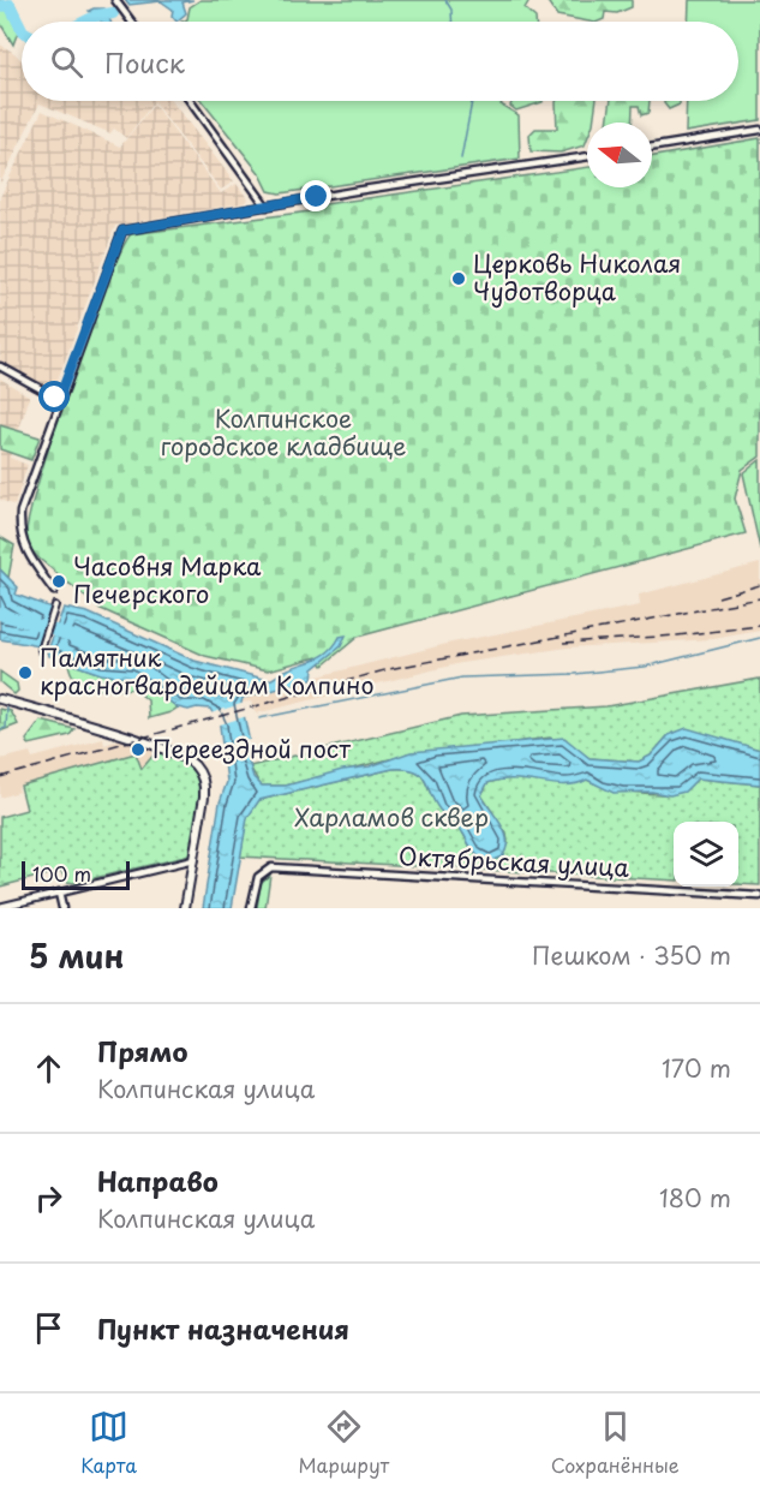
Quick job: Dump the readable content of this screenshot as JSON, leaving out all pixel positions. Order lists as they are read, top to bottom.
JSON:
{
  "streets": {
    "street": ["Октябрьская улица"]
  },
  "parks": ["Колпинское городское кладбище", "Харламов сквер"],
  "places": [
    "Церковь Николая Чудотворца",
    "Часовня Марка Печерского",
    "Памятник красногвардейцам Колпино",
    "Переездной пост"
  ],
  "scale_bar": "100 m",
  "north": "left",
  "page": {
    "search": "Поиск",
    "scale": "100 m",
    "heading": ["5 мин", "Пешком · 350 m"],
    "list": [
      ["Прямо", "Колпинская улица", "170 m"],
      ["Направо", "Колпинская улица", "180 m"],
      "Пункт назначения"
    ],
    "nav": ["Карта", "Маршрут", "Сохранённые"]
  }
}
